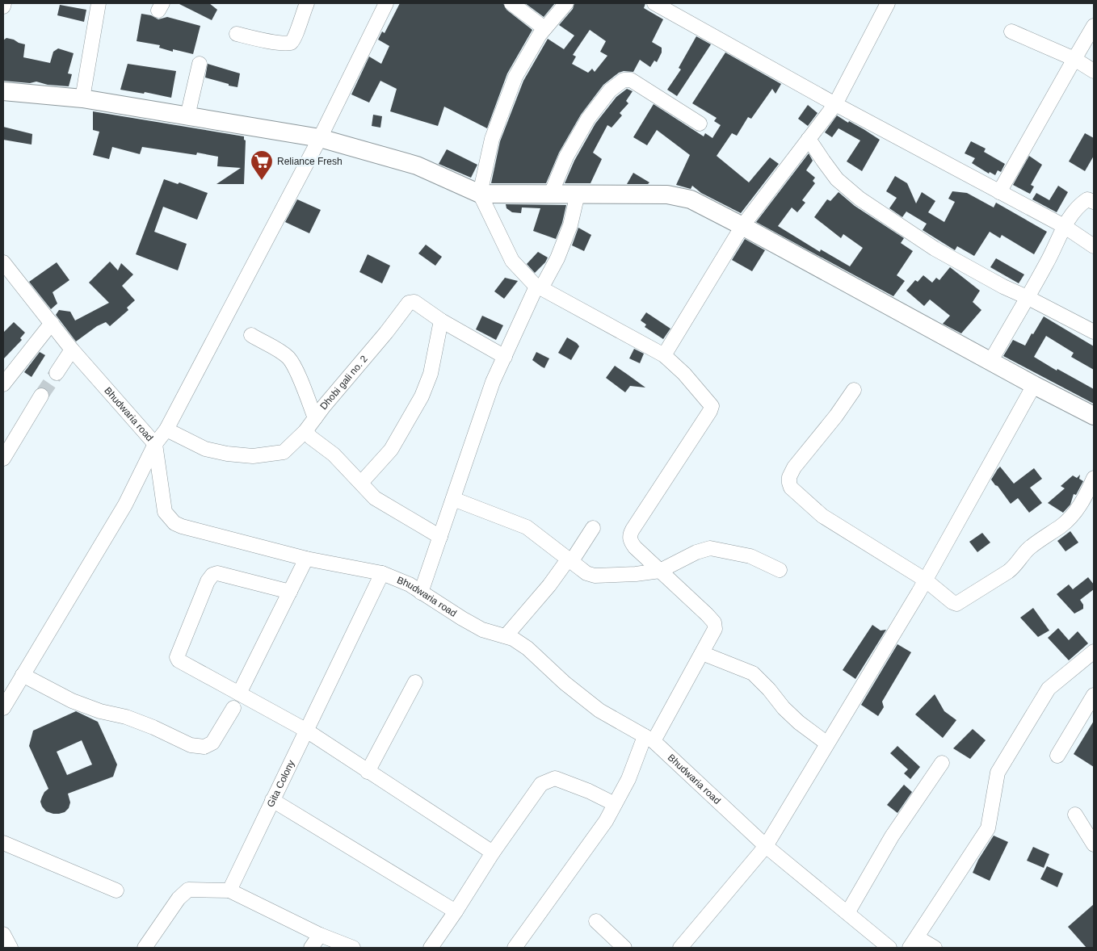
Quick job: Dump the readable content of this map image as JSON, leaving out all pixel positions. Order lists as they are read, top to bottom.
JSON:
{
  "streets": {
    "street": ["Dhobi gali no. 2", "Bhudwaria road", "Gita Colony"]
  },
  "crossings": [
    ["Bhudwaria road", "Gita Colony"]
  ],
  "places": {
    "supermarket": ["Reliance Fresh"]
  }
}
